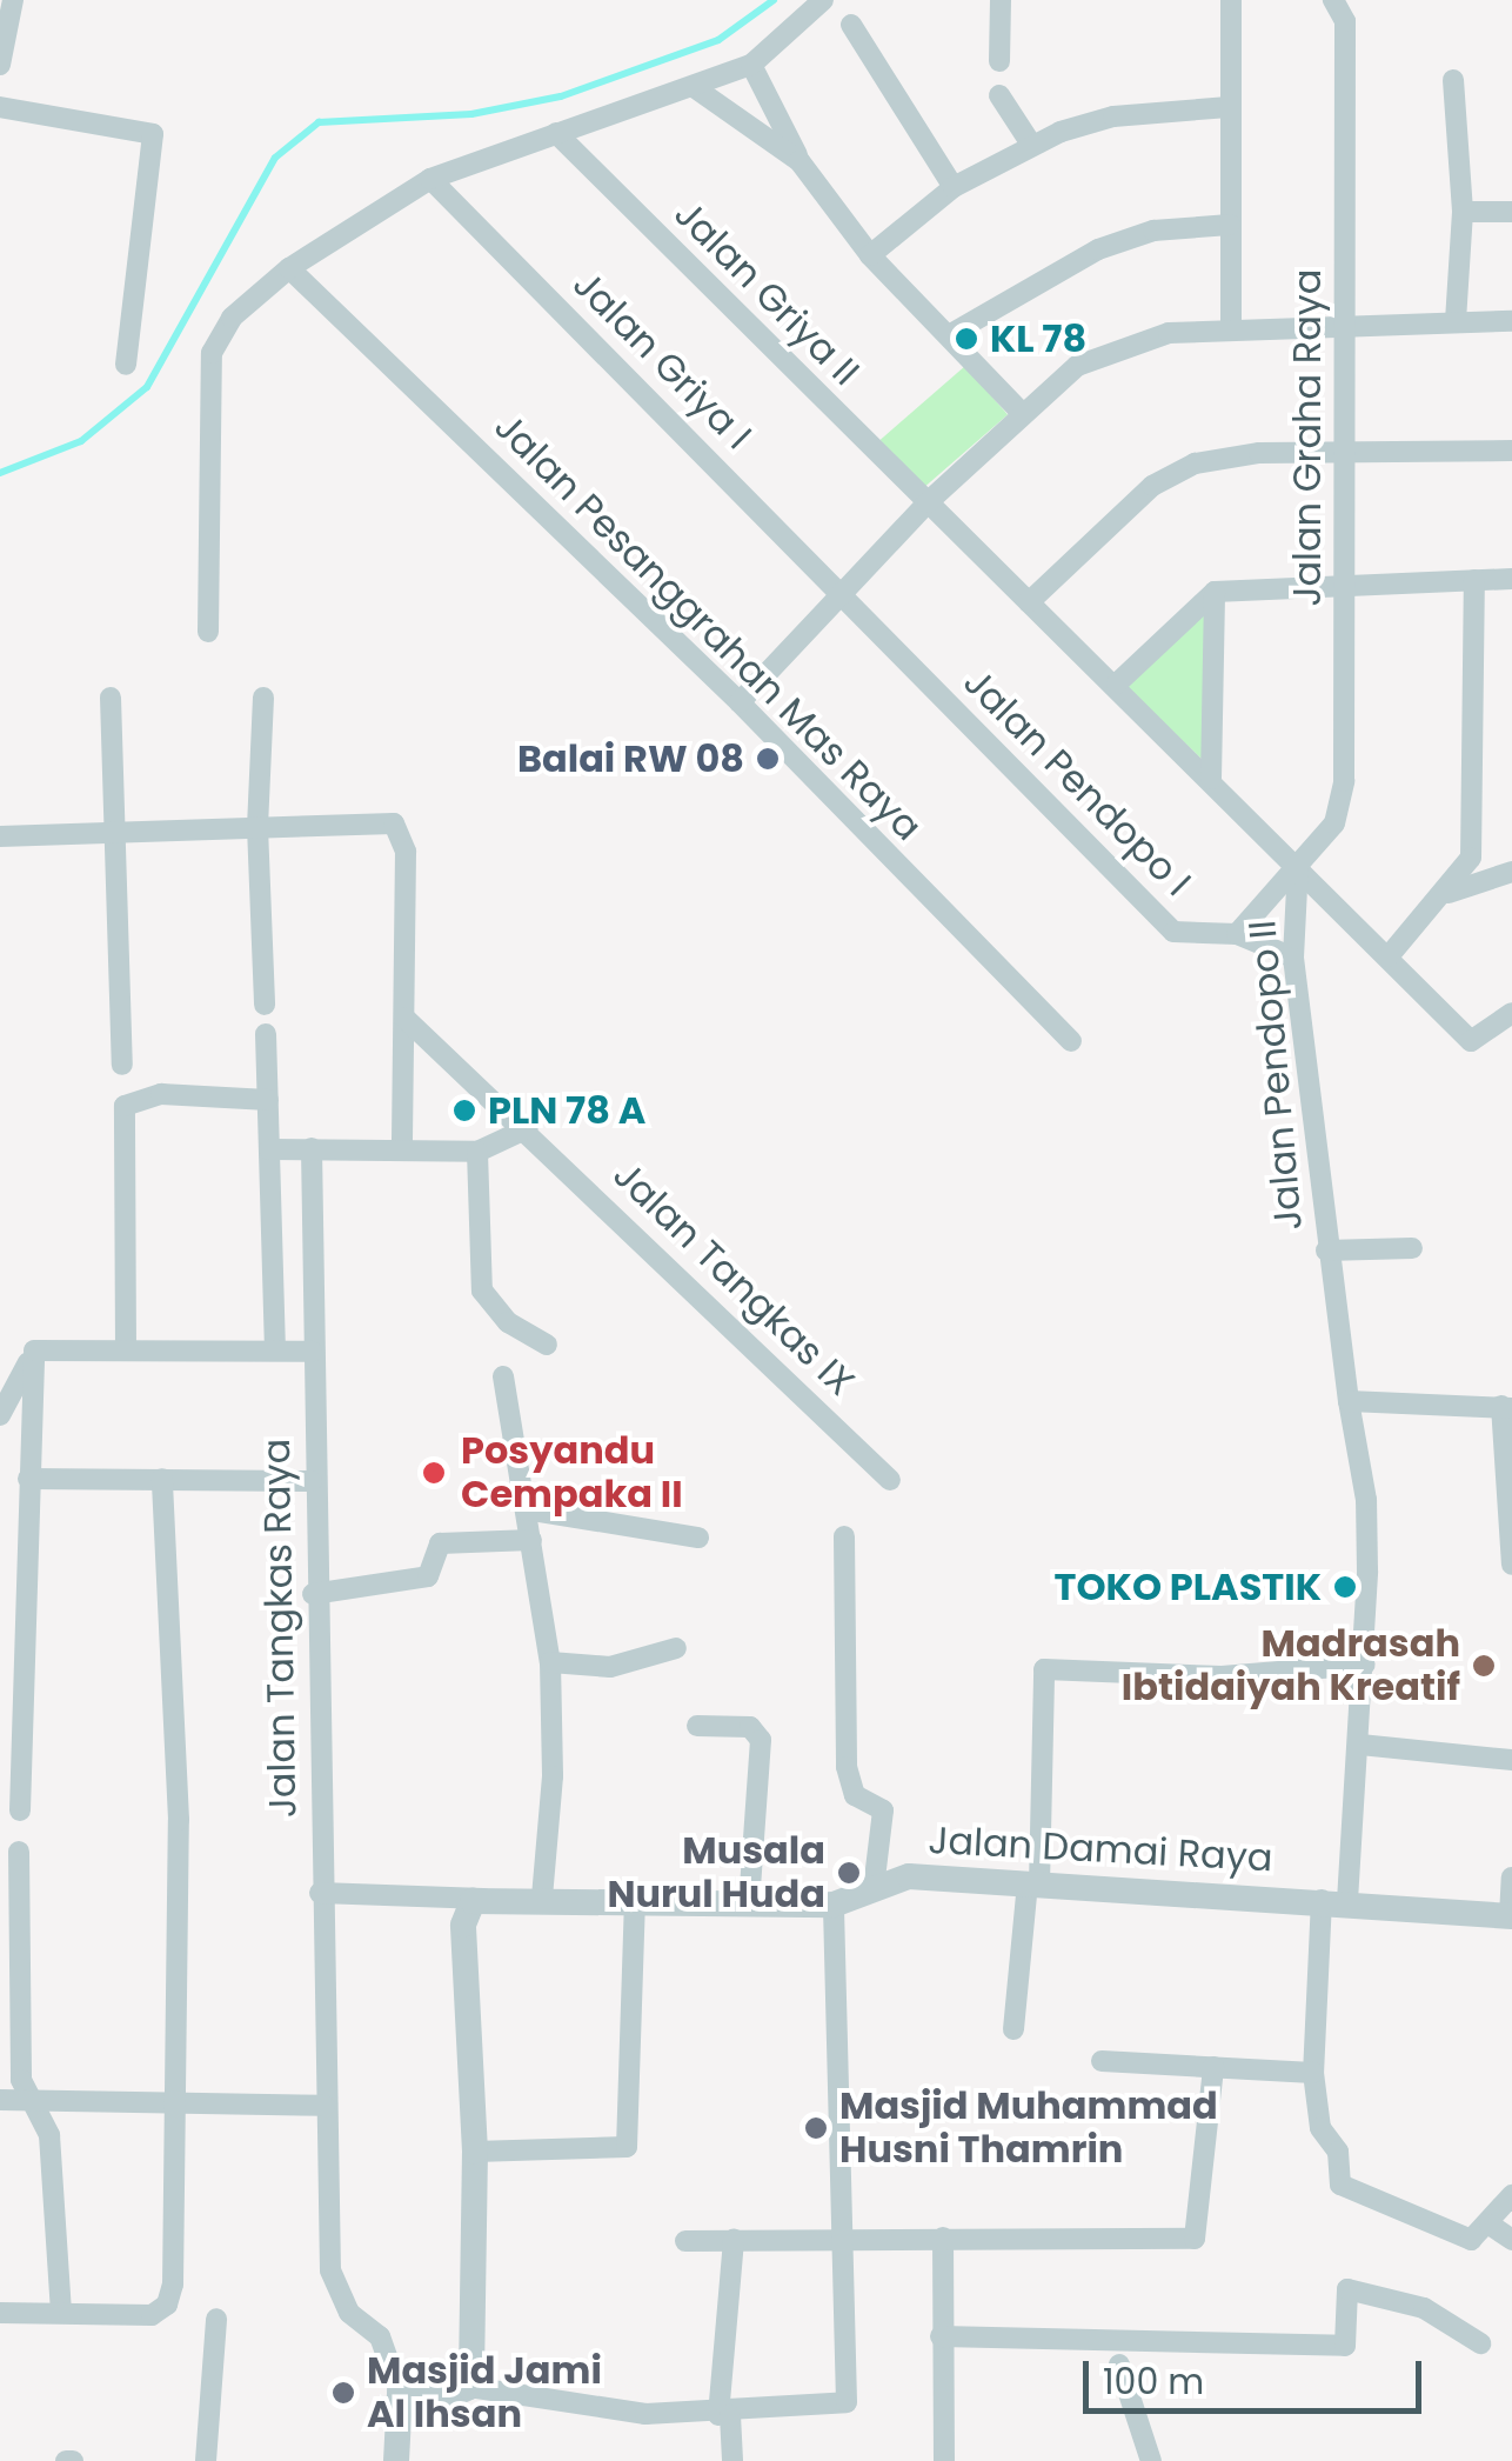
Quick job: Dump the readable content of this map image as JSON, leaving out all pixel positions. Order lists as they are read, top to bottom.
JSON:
{
  "streets": {
    "street": [
      "Jalan Griya II",
      "Jalan Griya I",
      "Jalan Graha Raya",
      "Jalan Pesanggrahan Mas Raya",
      "Jalan Pendopo I",
      "Jalan Pendopo II",
      "Jalan Tangkas IX",
      "Jalan Tangkas Raya",
      "Jalan Damai Raya"
    ]
  },
  "crossings": [
    ["Jalan Griya II", "Jalan Pendopo II"],
    ["Jalan Griya I", "Jalan Pendopo I"],
    ["Jalan Graha Raya", "Jalan Pendopo I"],
    ["Jalan Graha Raya", "Jalan Pendopo II"],
    ["Jalan Pendopo I", "Jalan Pendopo II"],
    ["Jalan Pendopo II", "Jalan Damai Raya"]
  ],
  "places": [
    "KL 78",
    "Balai RW 08",
    "PLN 78 A",
    "Posyandu Cempaka II",
    "TOKO PLASTIK",
    "Madrasah Ibtidaiyah Kreatif",
    "Musala Nurul Huda",
    "Masjid Muhammad Husni Thamrin",
    "Masjid Jami Al Ihsan"
  ],
  "scale_bar": "100 m"
}
